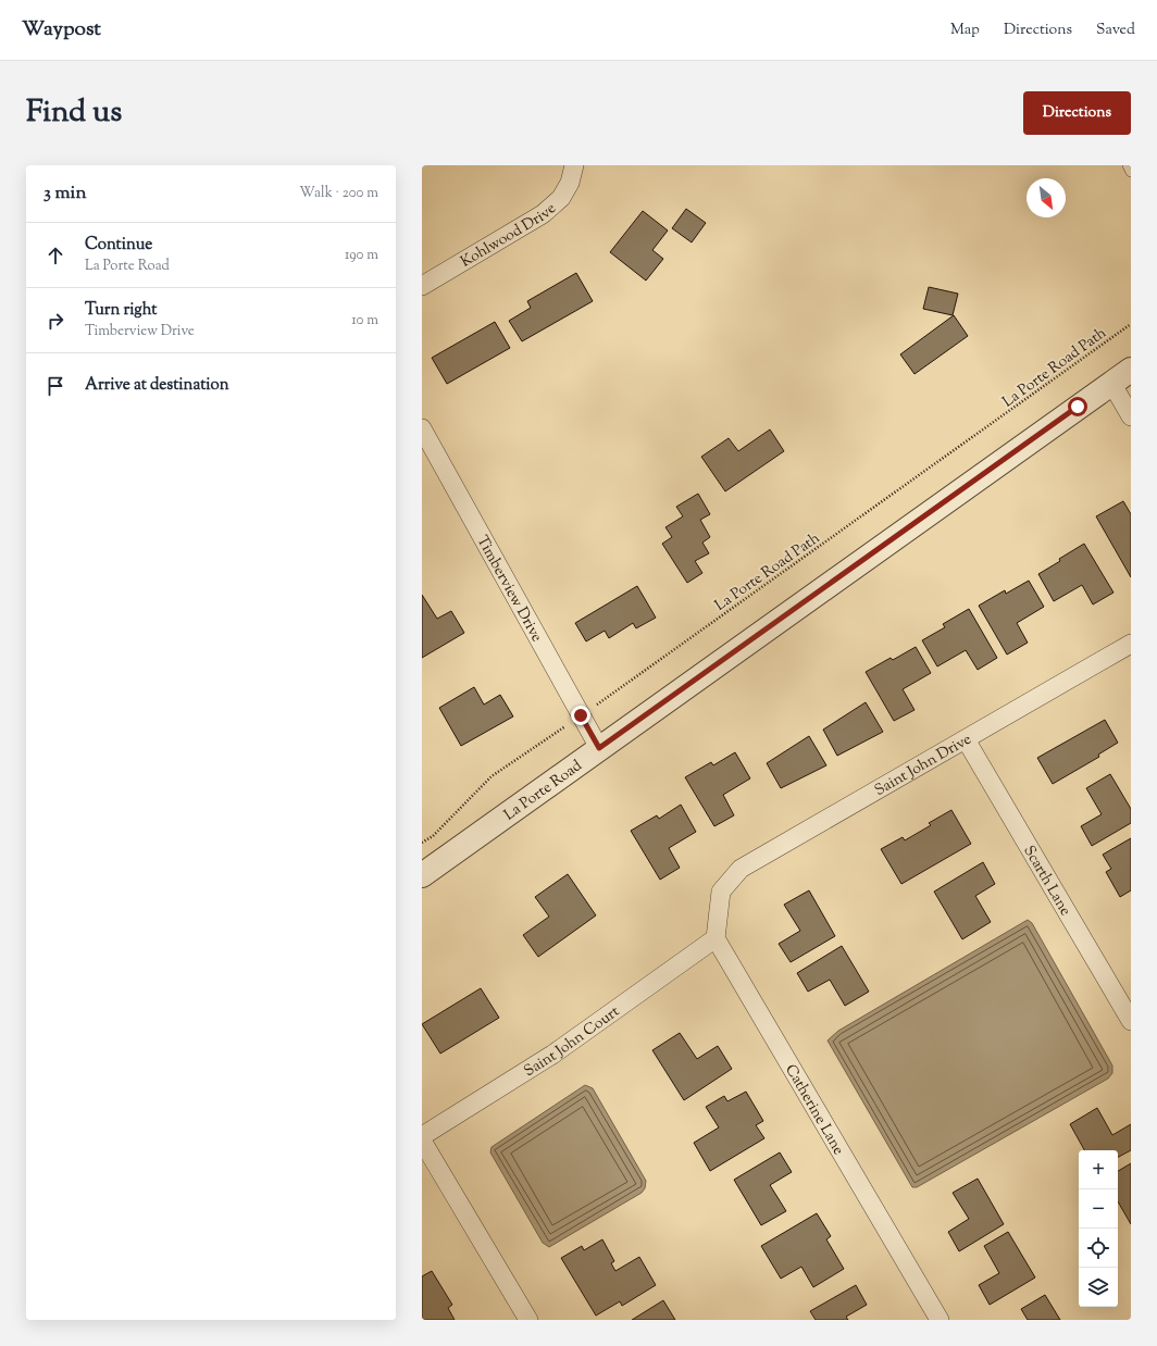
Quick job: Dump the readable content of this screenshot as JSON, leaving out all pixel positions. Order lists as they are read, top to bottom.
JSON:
{
  "streets": {
    "street": [
      "Kohlwood Drive",
      "Timberview Drive",
      "Saint John Drive",
      "La Porte Road",
      "Scarth Lane",
      "Saint John Court",
      "Catherine Lane"
    ],
    "path": ["La Porte Road Path"]
  },
  "crossings": [
    ["La Porte Road Path", "Timberview Drive"],
    ["Timberview Drive", "La Porte Road"],
    ["Saint John Drive", "Scarth Lane"],
    ["Saint John Drive", "Saint John Court"],
    ["Saint John Drive", "Catherine Lane"],
    ["Saint John Court", "Catherine Lane"]
  ],
  "north": "bottom right",
  "page": {
    "header": "Waypost",
    "nav": ["Map", "Directions", "Saved"],
    "title": "Find us",
    "buttons": "Directions",
    "heading": ["3 min", "Walk · 200 m"],
    "list": [
      ["Continue", "La Porte Road", "190 m"],
      ["Turn right", "Timberview Drive", "10 m"],
      "Arrive at destination"
    ],
    "map_buttons": ["+", "−"]
  }
}
